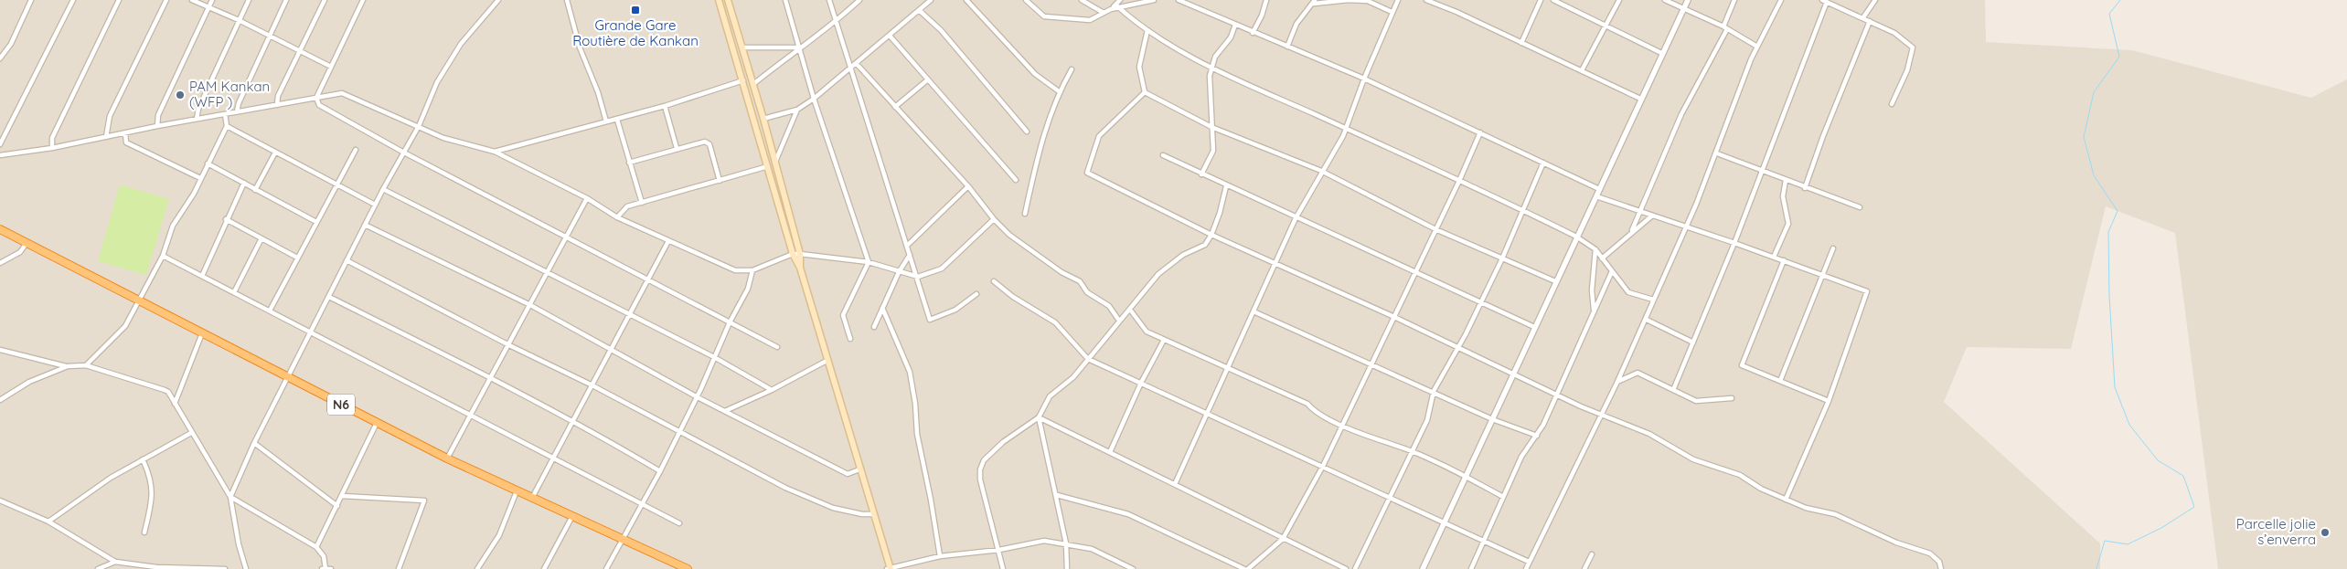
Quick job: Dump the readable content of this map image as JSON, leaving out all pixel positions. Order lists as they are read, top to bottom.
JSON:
{
  "streets": {
    "highway": ["N6"]
  },
  "places": {
    "transit": ["Grande Gare Routière de Kankan"],
    "other": ["PAM Kankan (WFP )", "Parcelle jolie s’enverra"]
  }
}
